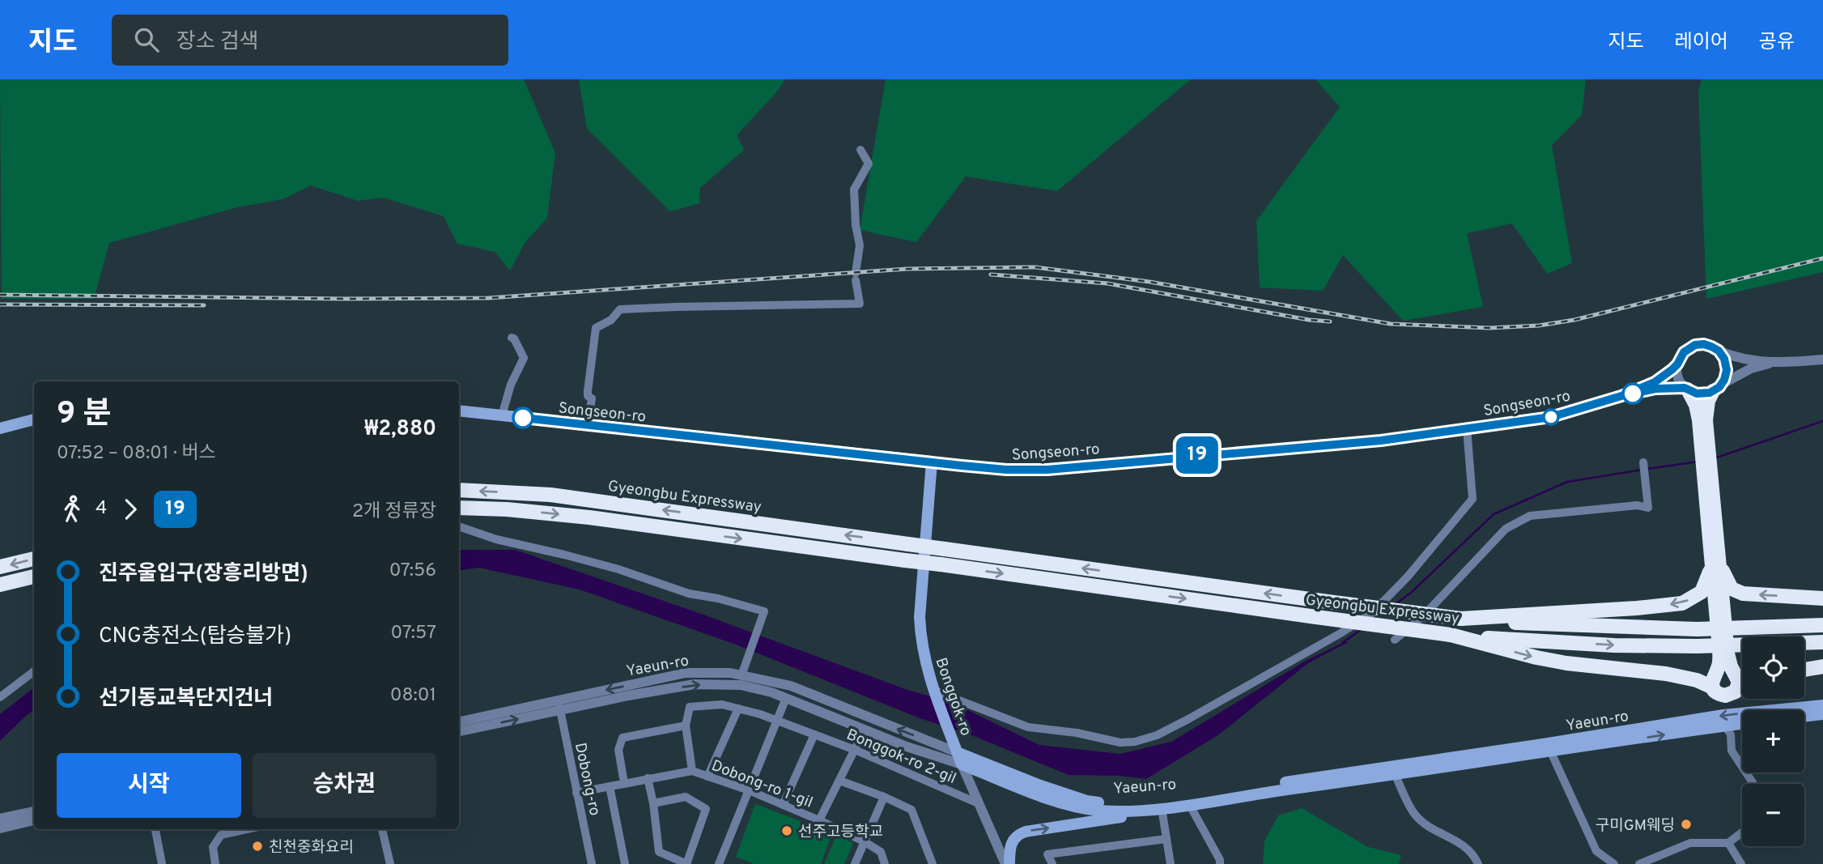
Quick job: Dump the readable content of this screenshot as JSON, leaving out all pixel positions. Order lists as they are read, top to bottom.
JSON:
{
  "streets": {
    "highway": ["Gyeongbu Expressway"],
    "main road": ["Songseon-ro", "Yaeun-ro", "Bonggok-ro"],
    "street": ["Bonggok-ro 2-gil", "Dobong-ro", "Dobong-ro 1-gil"]
  },
  "crossings": [
    ["Songseon-ro", "Bonggok-ro"],
    ["Yaeun-ro", "Bonggok-ro"],
    ["Yaeun-ro", "Dobong-ro"],
    ["Bonggok-ro", "Bonggok-ro 2-gil"],
    ["Dobong-ro", "Dobong-ro 1-gil"]
  ],
  "places": ["구미GM웨딩", "선주고등학교", "친천중화요리"],
  "lines": ["bus line 19"],
  "page": {
    "header": "지도",
    "search": "장소 검색",
    "nav": ["지도", "레이어", "공유"],
    "on_map": "19",
    "heading": ["9 분", "07:52 – 08:01 · 버스", "₩2,880"],
    "legs": ["4", "19", "2개 정류장"],
    "list": [
      {
        "name": "진주울입구(장흥리방면)",
        "value": "07:56"
      },
      {
        "name": "CNG충전소(탑승불가)",
        "value": "07:57"
      },
      {
        "name": "선기동교복단지건너",
        "value": "08:01"
      }
    ],
    "map_buttons": ["+", "−"],
    "buttons": ["시작", "승차권"]
  }
}
